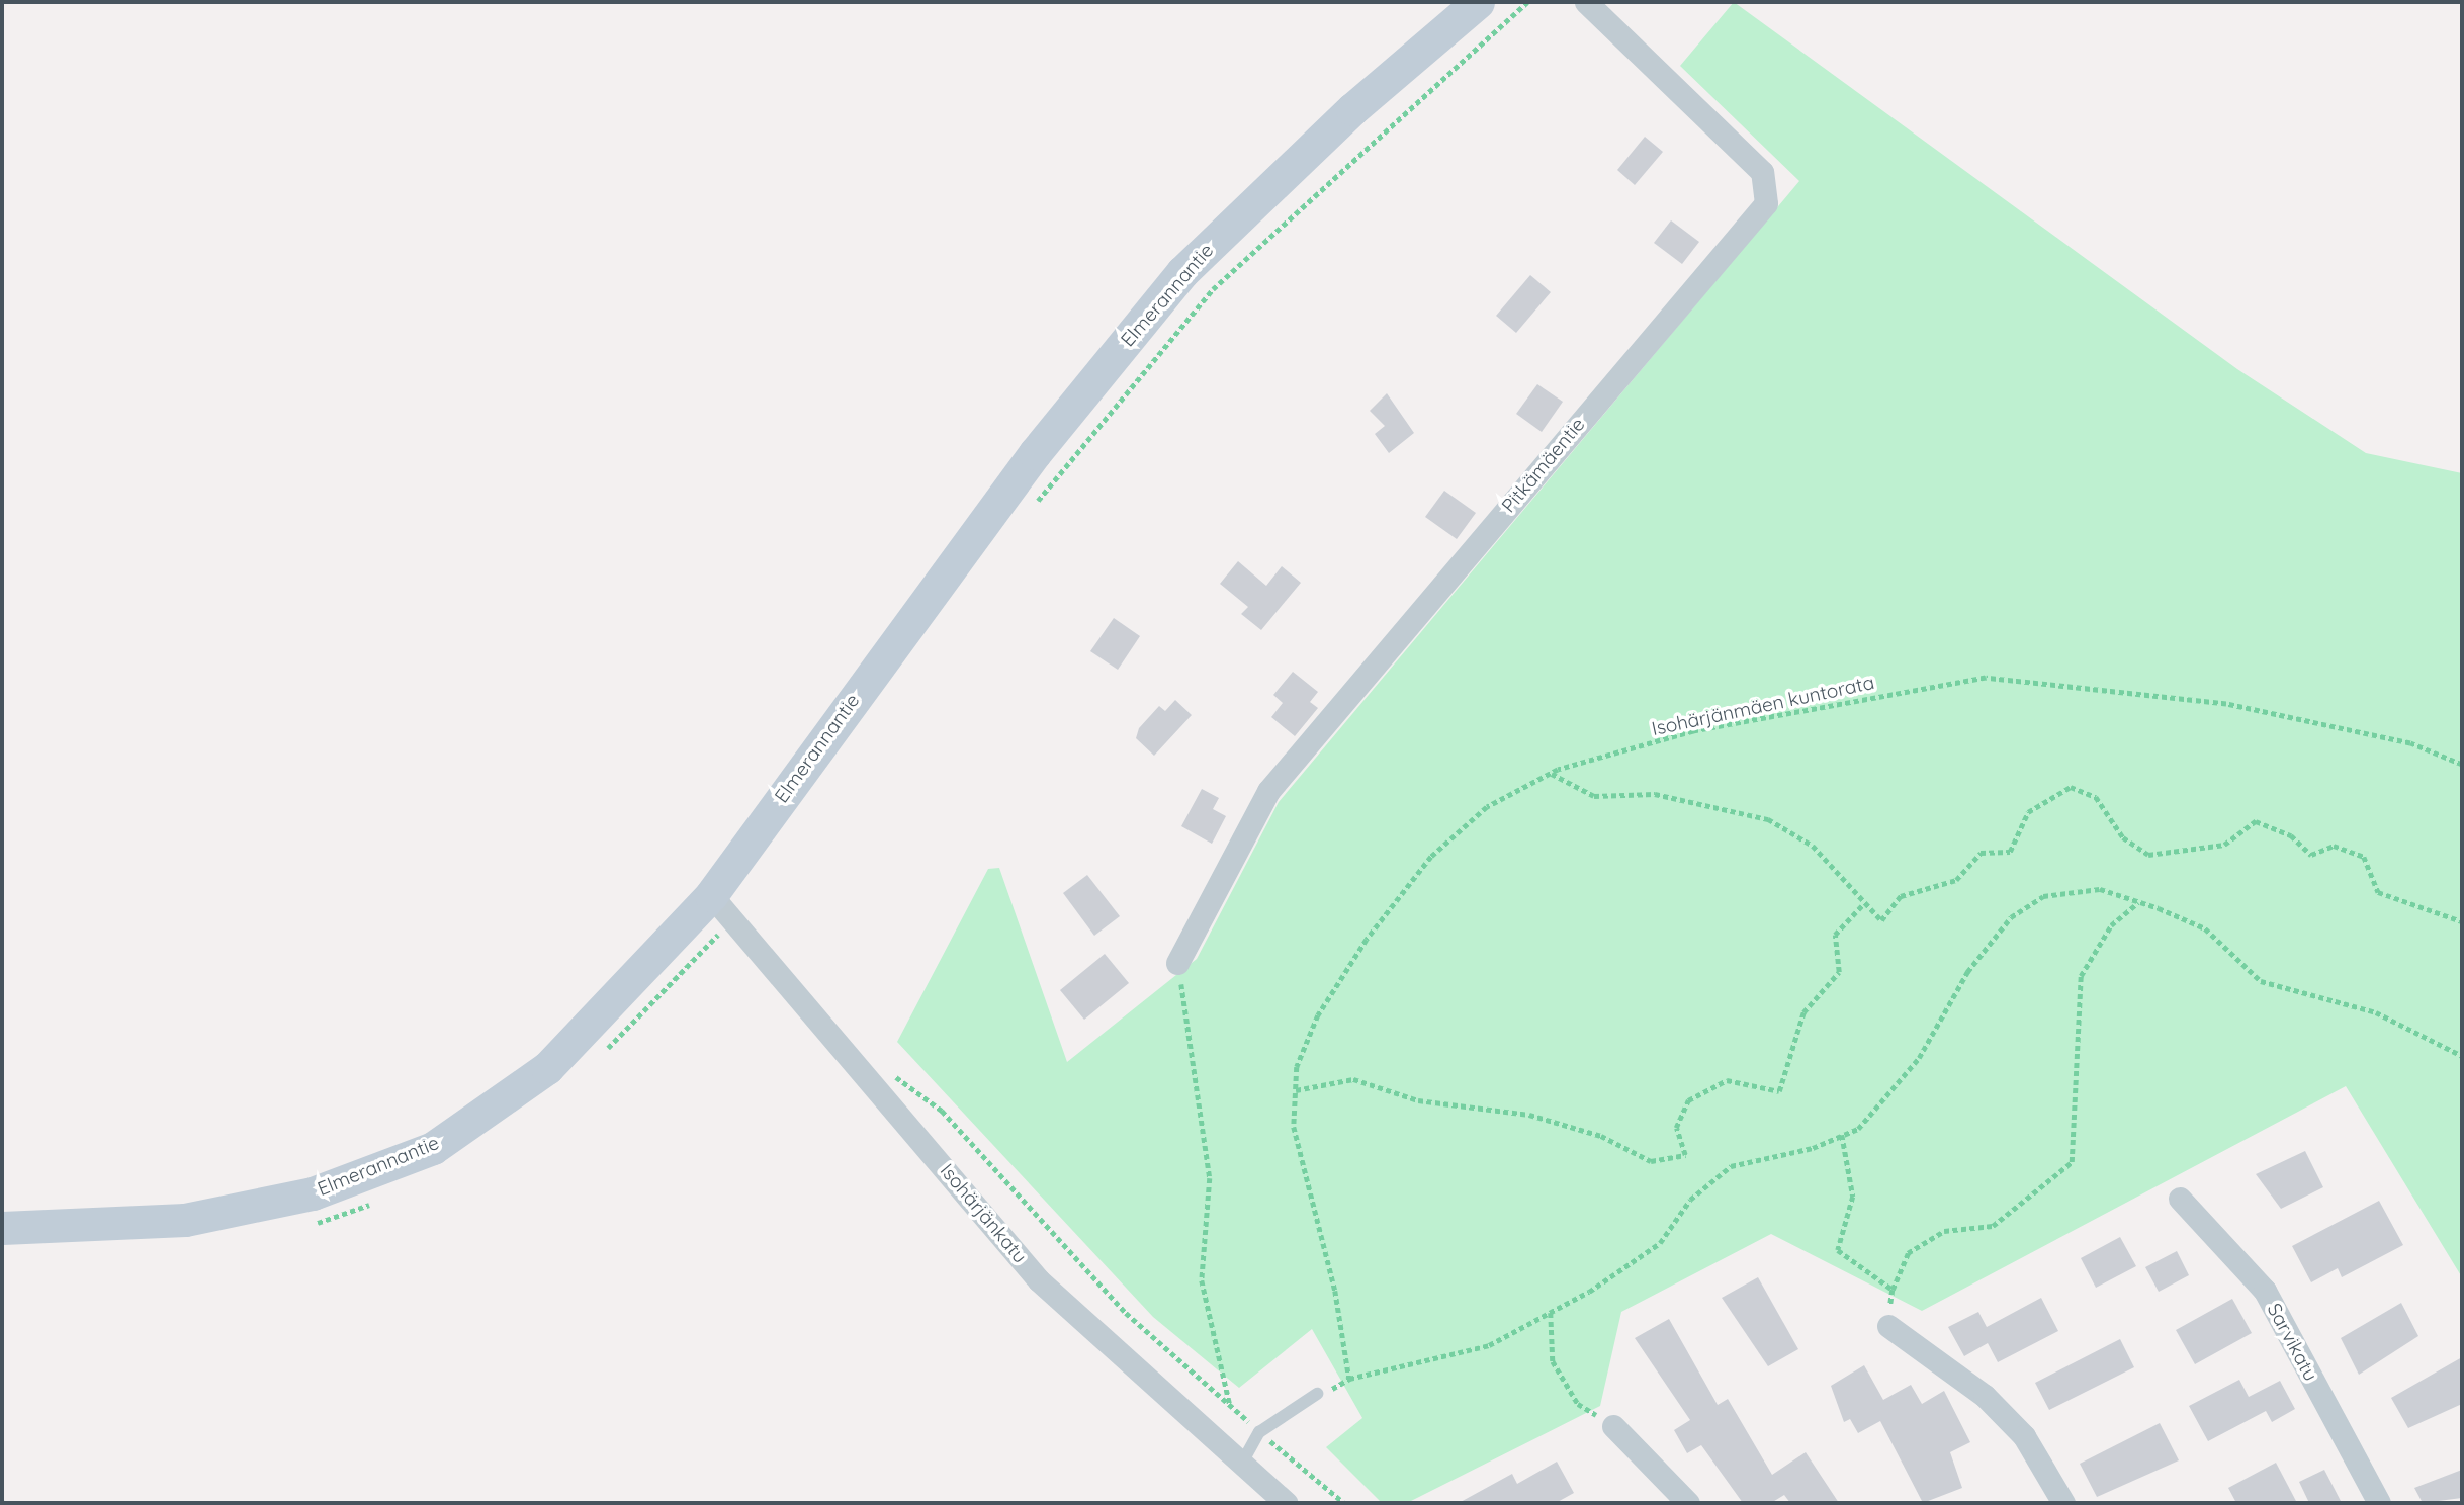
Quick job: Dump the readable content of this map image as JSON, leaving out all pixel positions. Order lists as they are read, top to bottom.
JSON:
{
  "streets": {
    "street": [
      "Elmerannantie",
      "Pitkämäentie",
      "Isohärjänkatu",
      "Sarvikatu"
    ],
    "path": ["Isohärjänmäen kuntorata"]
  },
  "crossings": [
    ["Elmerannantie", "Isohärjänkatu"]
  ]
}
